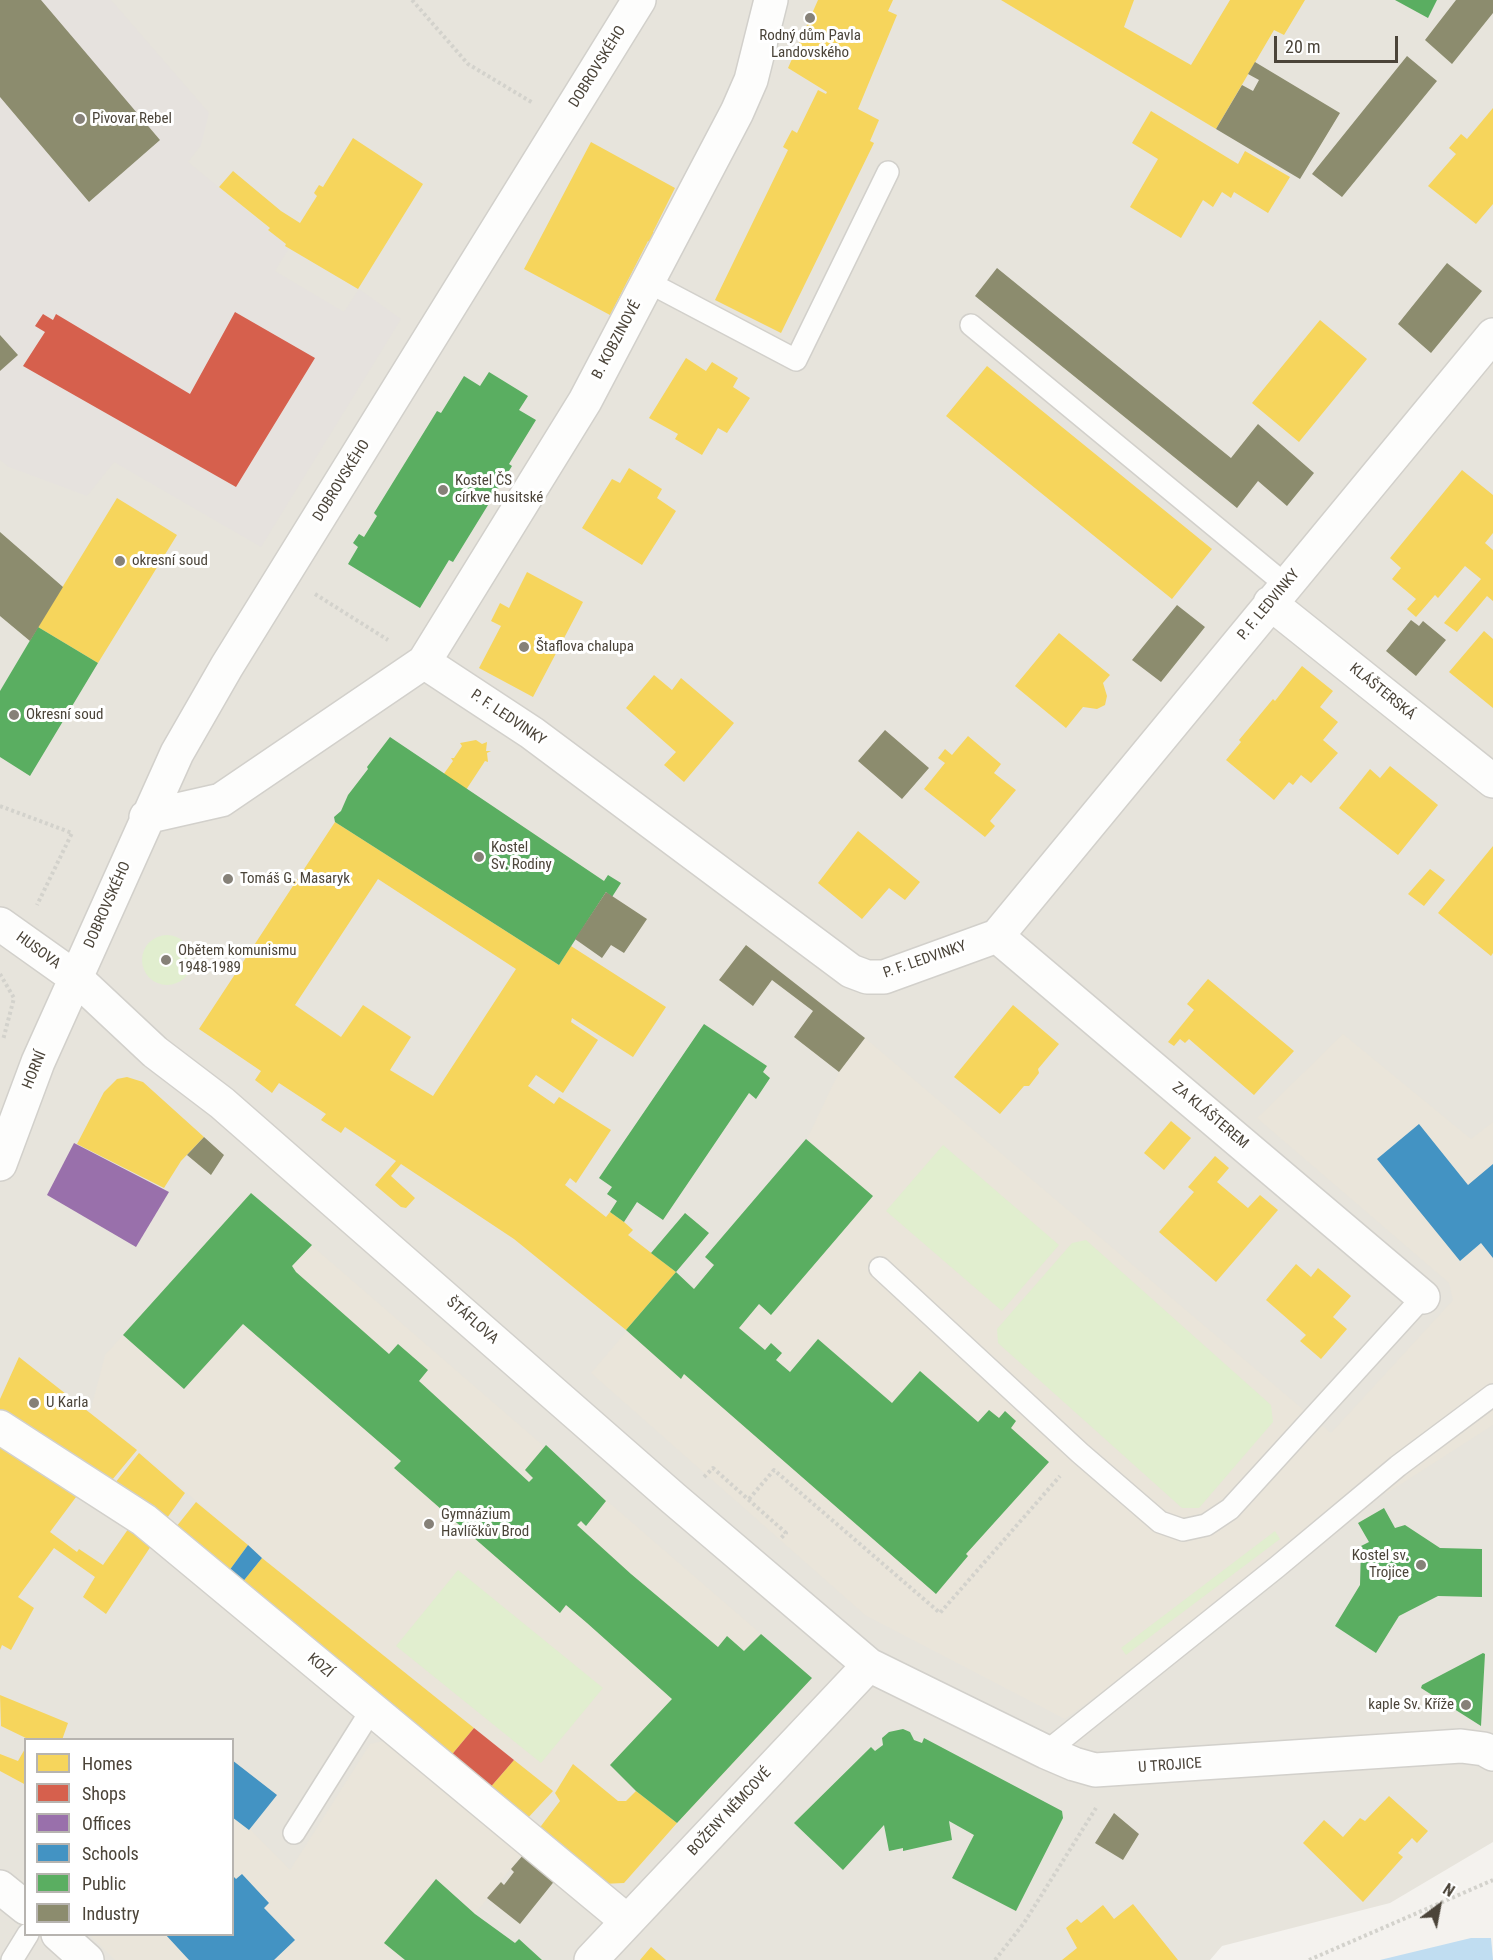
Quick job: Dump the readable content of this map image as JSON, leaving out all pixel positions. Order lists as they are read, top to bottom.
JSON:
{
  "streets": {
    "street": [
      "DOBROVSKÉHO",
      "B. KOBZINOVÉ",
      "P. F. LEDVINKY",
      "KLÁŠTERSKÁ",
      "HUSOVA",
      "HORNÍ",
      "ZA KLÁŠTEREM",
      "ŠTÁFLOVA",
      "KOZÍ",
      "U TROJICE",
      "BOŽENY NĚMCOVÉ"
    ]
  },
  "crossings": [
    ["DOBROVSKÉHO", "HUSOVA"],
    ["DOBROVSKÉHO", "HORNÍ"],
    ["DOBROVSKÉHO", "ŠTÁFLOVA"],
    ["B. KOBZINOVÉ", "P. F. LEDVINKY"],
    ["P. F. LEDVINKY", "KLÁŠTERSKÁ"],
    ["P. F. LEDVINKY", "ZA KLÁŠTEREM"],
    ["HUSOVA", "HORNÍ"],
    ["HUSOVA", "ŠTÁFLOVA"],
    ["HORNÍ", "ŠTÁFLOVA"],
    ["ŠTÁFLOVA", "U TROJICE"],
    ["ŠTÁFLOVA", "BOŽENY NĚMCOVÉ"],
    ["KOZÍ", "BOŽENY NĚMCOVÉ"],
    ["U TROJICE", "BOŽENY NĚMCOVÉ"]
  ],
  "places": [
    "Rodný dům Pavla Landovského",
    "Pivovar Rebel",
    "Kostel ČS církve husitské",
    "okresní soud",
    "Štaflova chalupa",
    "Okresní soud",
    "Kostel Sv. Rodiny",
    "Tomáš G. Masaryk",
    "Obětem komunismu 1948-1989",
    "U Karla",
    "Gymnázium Havlíčkův Brod",
    "Kostel sv. Trojice",
    "kaple Sv. Kříže"
  ],
  "legend": [
    "Homes",
    "Shops",
    "Offices",
    "Schools",
    "Public",
    "Industry"
  ],
  "scale_bar": "20 m",
  "north": "top right"
}
